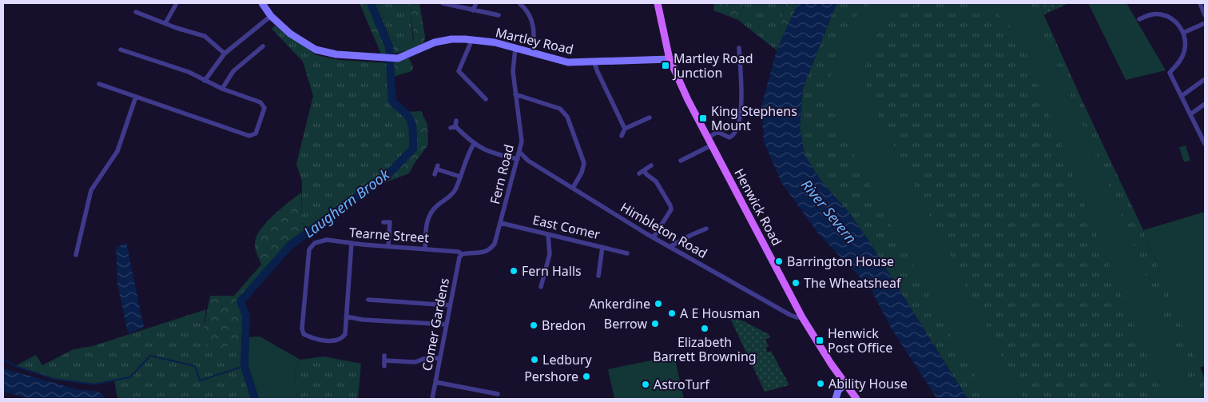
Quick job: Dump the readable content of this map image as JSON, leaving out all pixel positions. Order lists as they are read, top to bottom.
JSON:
{
  "streets": {
    "main road": ["Martley Road", "Henwick Road"],
    "street": [
      "Fern Road",
      "East Comer",
      "Himbleton Road",
      "Tearne Street",
      "Comer Gardens"
    ]
  },
  "crossings": [
    ["Martley Road", "Fern Road"],
    ["Martley Road", "Henwick Road"],
    ["Fern Road", "East Comer"],
    ["Fern Road", "Himbleton Road"],
    ["Fern Road", "Tearne Street"],
    ["Fern Road", "Comer Gardens"],
    ["Henwick Road", "Himbleton Road"],
    ["Tearne Street", "Comer Gardens"]
  ],
  "water": ["Laughern Brook", "River Severn"],
  "places": {
    "transit": ["Martley Road Junction", "King Stephens Mount", "Henwick Post Office"],
    "other": [
      "Barrington House",
      "Fern Halls",
      "The Wheatsheaf",
      "Ankerdine",
      "A E Housman",
      "Berrow",
      "Bredon",
      "Elizabeth Barrett Browning",
      "Ledbury",
      "Pershore",
      "Ability House",
      "AstroTurf"
    ]
  }
}
